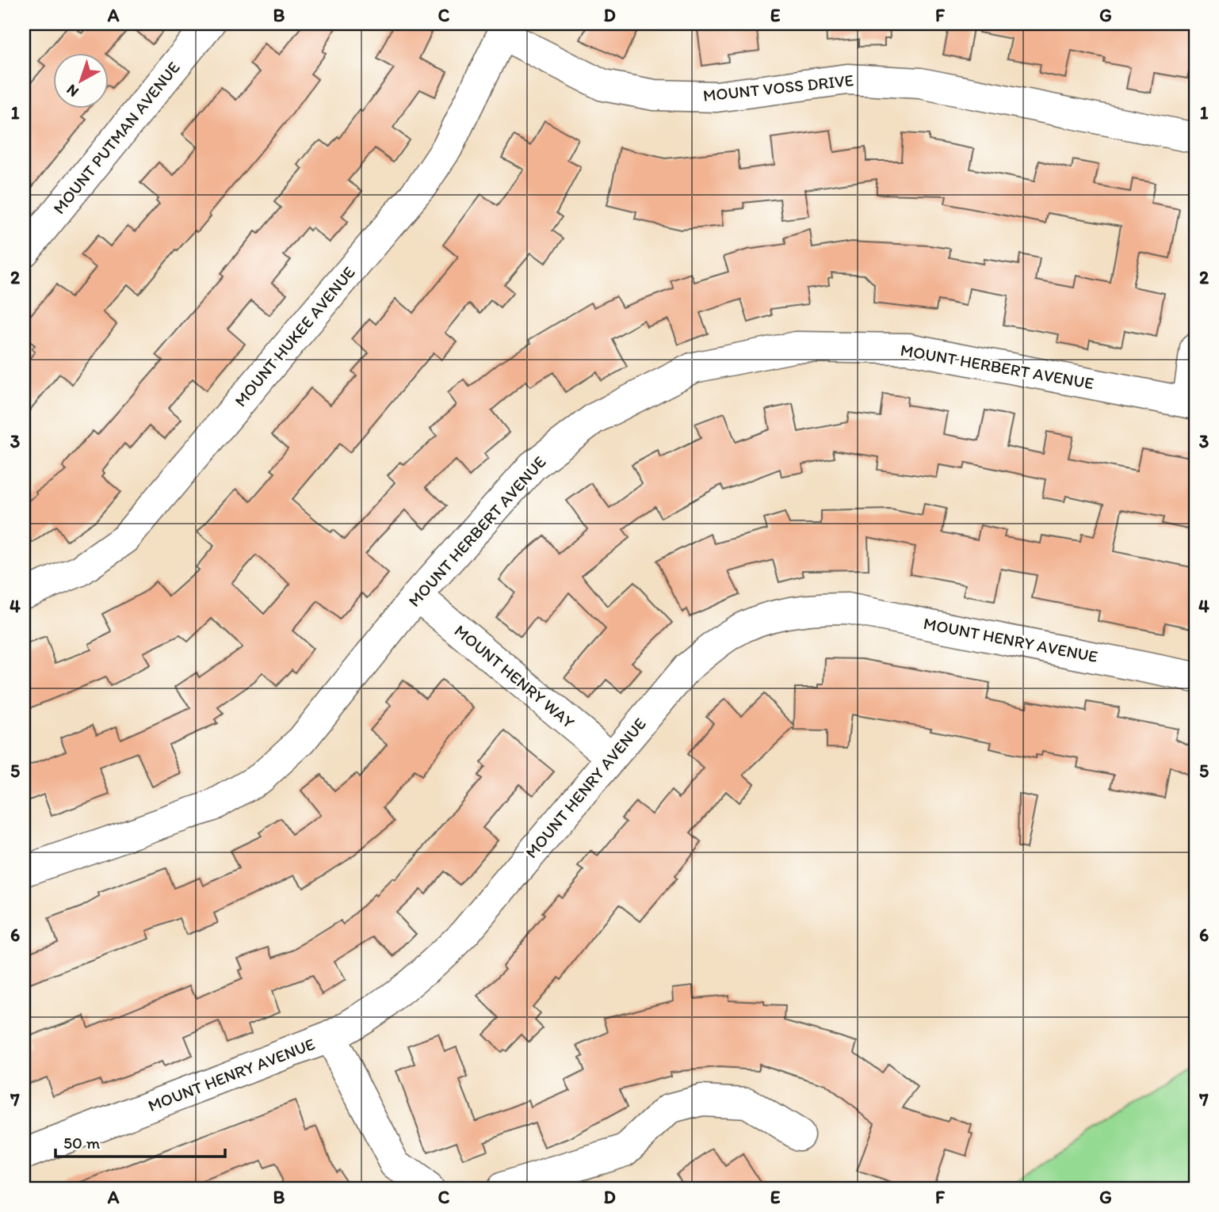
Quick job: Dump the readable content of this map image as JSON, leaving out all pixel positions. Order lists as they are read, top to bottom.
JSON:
{
  "streets": {
    "street": [
      "MOUNT VOSS DRIVE",
      "MOUNT PUTMAN AVENUE",
      "MOUNT HUKEE AVENUE",
      "MOUNT HERBERT AVENUE",
      "MOUNT HENRY AVENUE",
      "MOUNT HENRY WAY"
    ]
  },
  "crossings": [
    ["MOUNT VOSS DRIVE", "MOUNT HUKEE AVENUE"],
    ["MOUNT HERBERT AVENUE", "MOUNT HENRY WAY"],
    ["MOUNT HENRY AVENUE", "MOUNT HENRY WAY"]
  ],
  "scale_bar": "50 m",
  "north": "bottom left",
  "grid": {
    "columns": [
      "A",
      "B",
      "C",
      "D",
      "E",
      "F",
      "G"
    ],
    "rows": [
      "1",
      "2",
      "3",
      "4",
      "5",
      "6",
      "7"
    ]
  }
}
